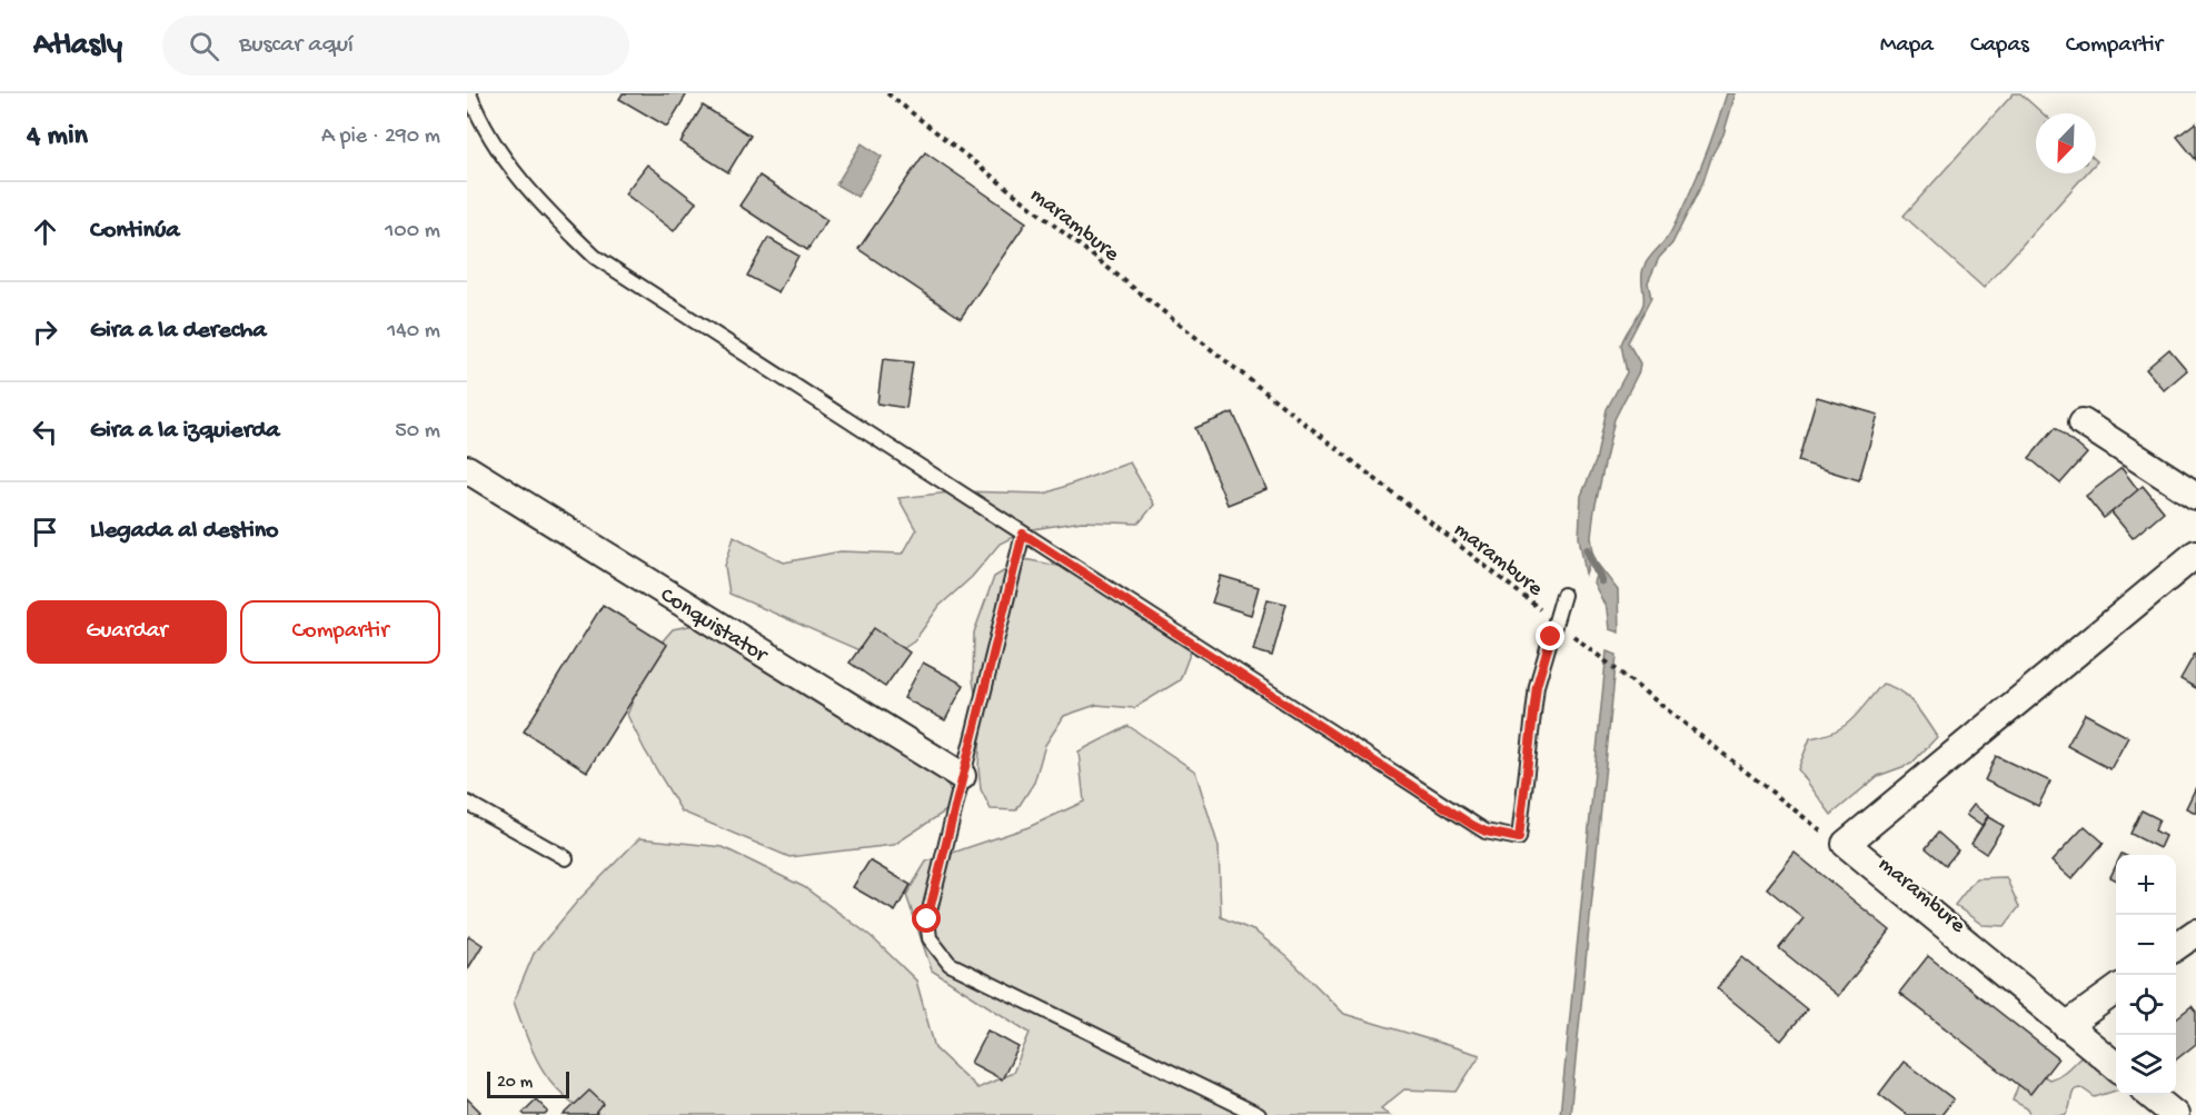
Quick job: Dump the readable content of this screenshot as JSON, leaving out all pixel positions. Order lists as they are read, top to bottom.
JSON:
{
  "streets": {
    "street": ["Conquistator"],
    "path": ["marambure"]
  },
  "scale_bar": "20 m",
  "north": "bottom left",
  "page": {
    "header": "Atlasly",
    "search": "Buscar aquí",
    "nav": ["Mapa", "Capas", "Compartir"],
    "heading": ["4 min", "A pie · 290 m"],
    "list": [
      ["Continúa", "100 m"],
      ["Gira a la derecha", "140 m"],
      ["Gira a la izquierda", "50 m"],
      "Llegada al destino"
    ],
    "buttons": ["Guardar", "Compartir"],
    "map_buttons": ["+", "−"],
    "scale": "20 m"
  }
}
